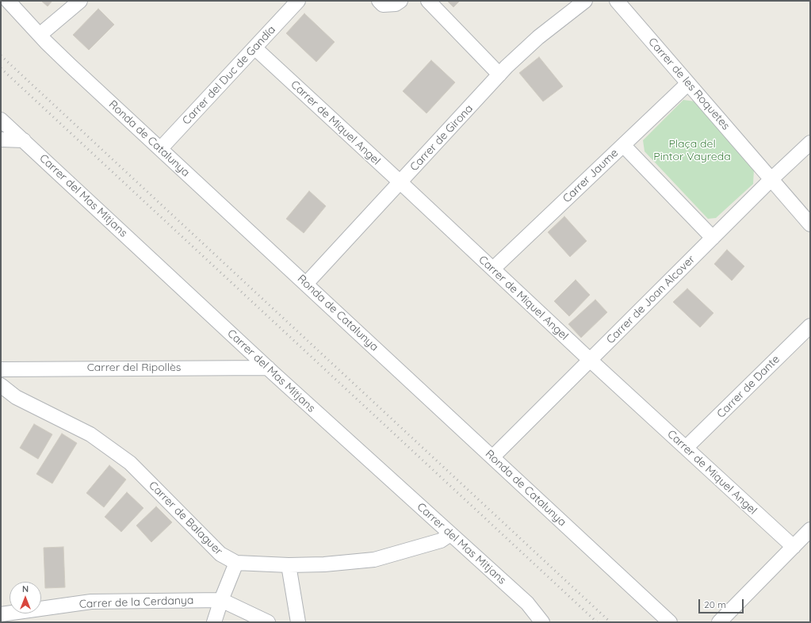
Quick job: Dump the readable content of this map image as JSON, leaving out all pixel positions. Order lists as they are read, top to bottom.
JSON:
{
  "streets": {
    "street": [
      "Carrer del Duc de Gandía",
      "Carrer de les Roquetes",
      "Carrer de Miquel Angel",
      "Carrer de Girona",
      "Ronda de Catalunya",
      "Carrer Jaume",
      "Carrer del Mas Mitjans",
      "Carrer de Joan Alcover",
      "Carrer del Ripollès",
      "Carrer de Dante",
      "Carrer de Balaguer",
      "Carrer de la Cerdanya"
    ]
  },
  "crossings": [
    ["Carrer del Duc de Gandía", "Carrer de Miquel Angel"],
    ["Carrer del Duc de Gandía", "Ronda de Catalunya"],
    ["Carrer de les Roquetes", "Carrer Jaume"],
    ["Carrer de les Roquetes", "Carrer de Joan Alcover"],
    ["Carrer de Miquel Angel", "Carrer de Girona"],
    ["Carrer de Miquel Angel", "Carrer Jaume"],
    ["Carrer de Miquel Angel", "Carrer de Joan Alcover"],
    ["Carrer de Miquel Angel", "Carrer de Dante"],
    ["Carrer de Girona", "Ronda de Catalunya"],
    ["Ronda de Catalunya", "Carrer de Joan Alcover"],
    ["Carrer del Mas Mitjans", "Carrer del Ripollès"],
    ["Carrer del Mas Mitjans", "Carrer de Balaguer"]
  ],
  "parks": ["Plaça del Pintor Vayreda"],
  "scale_bar": "20 m",
  "north": "top"
}
